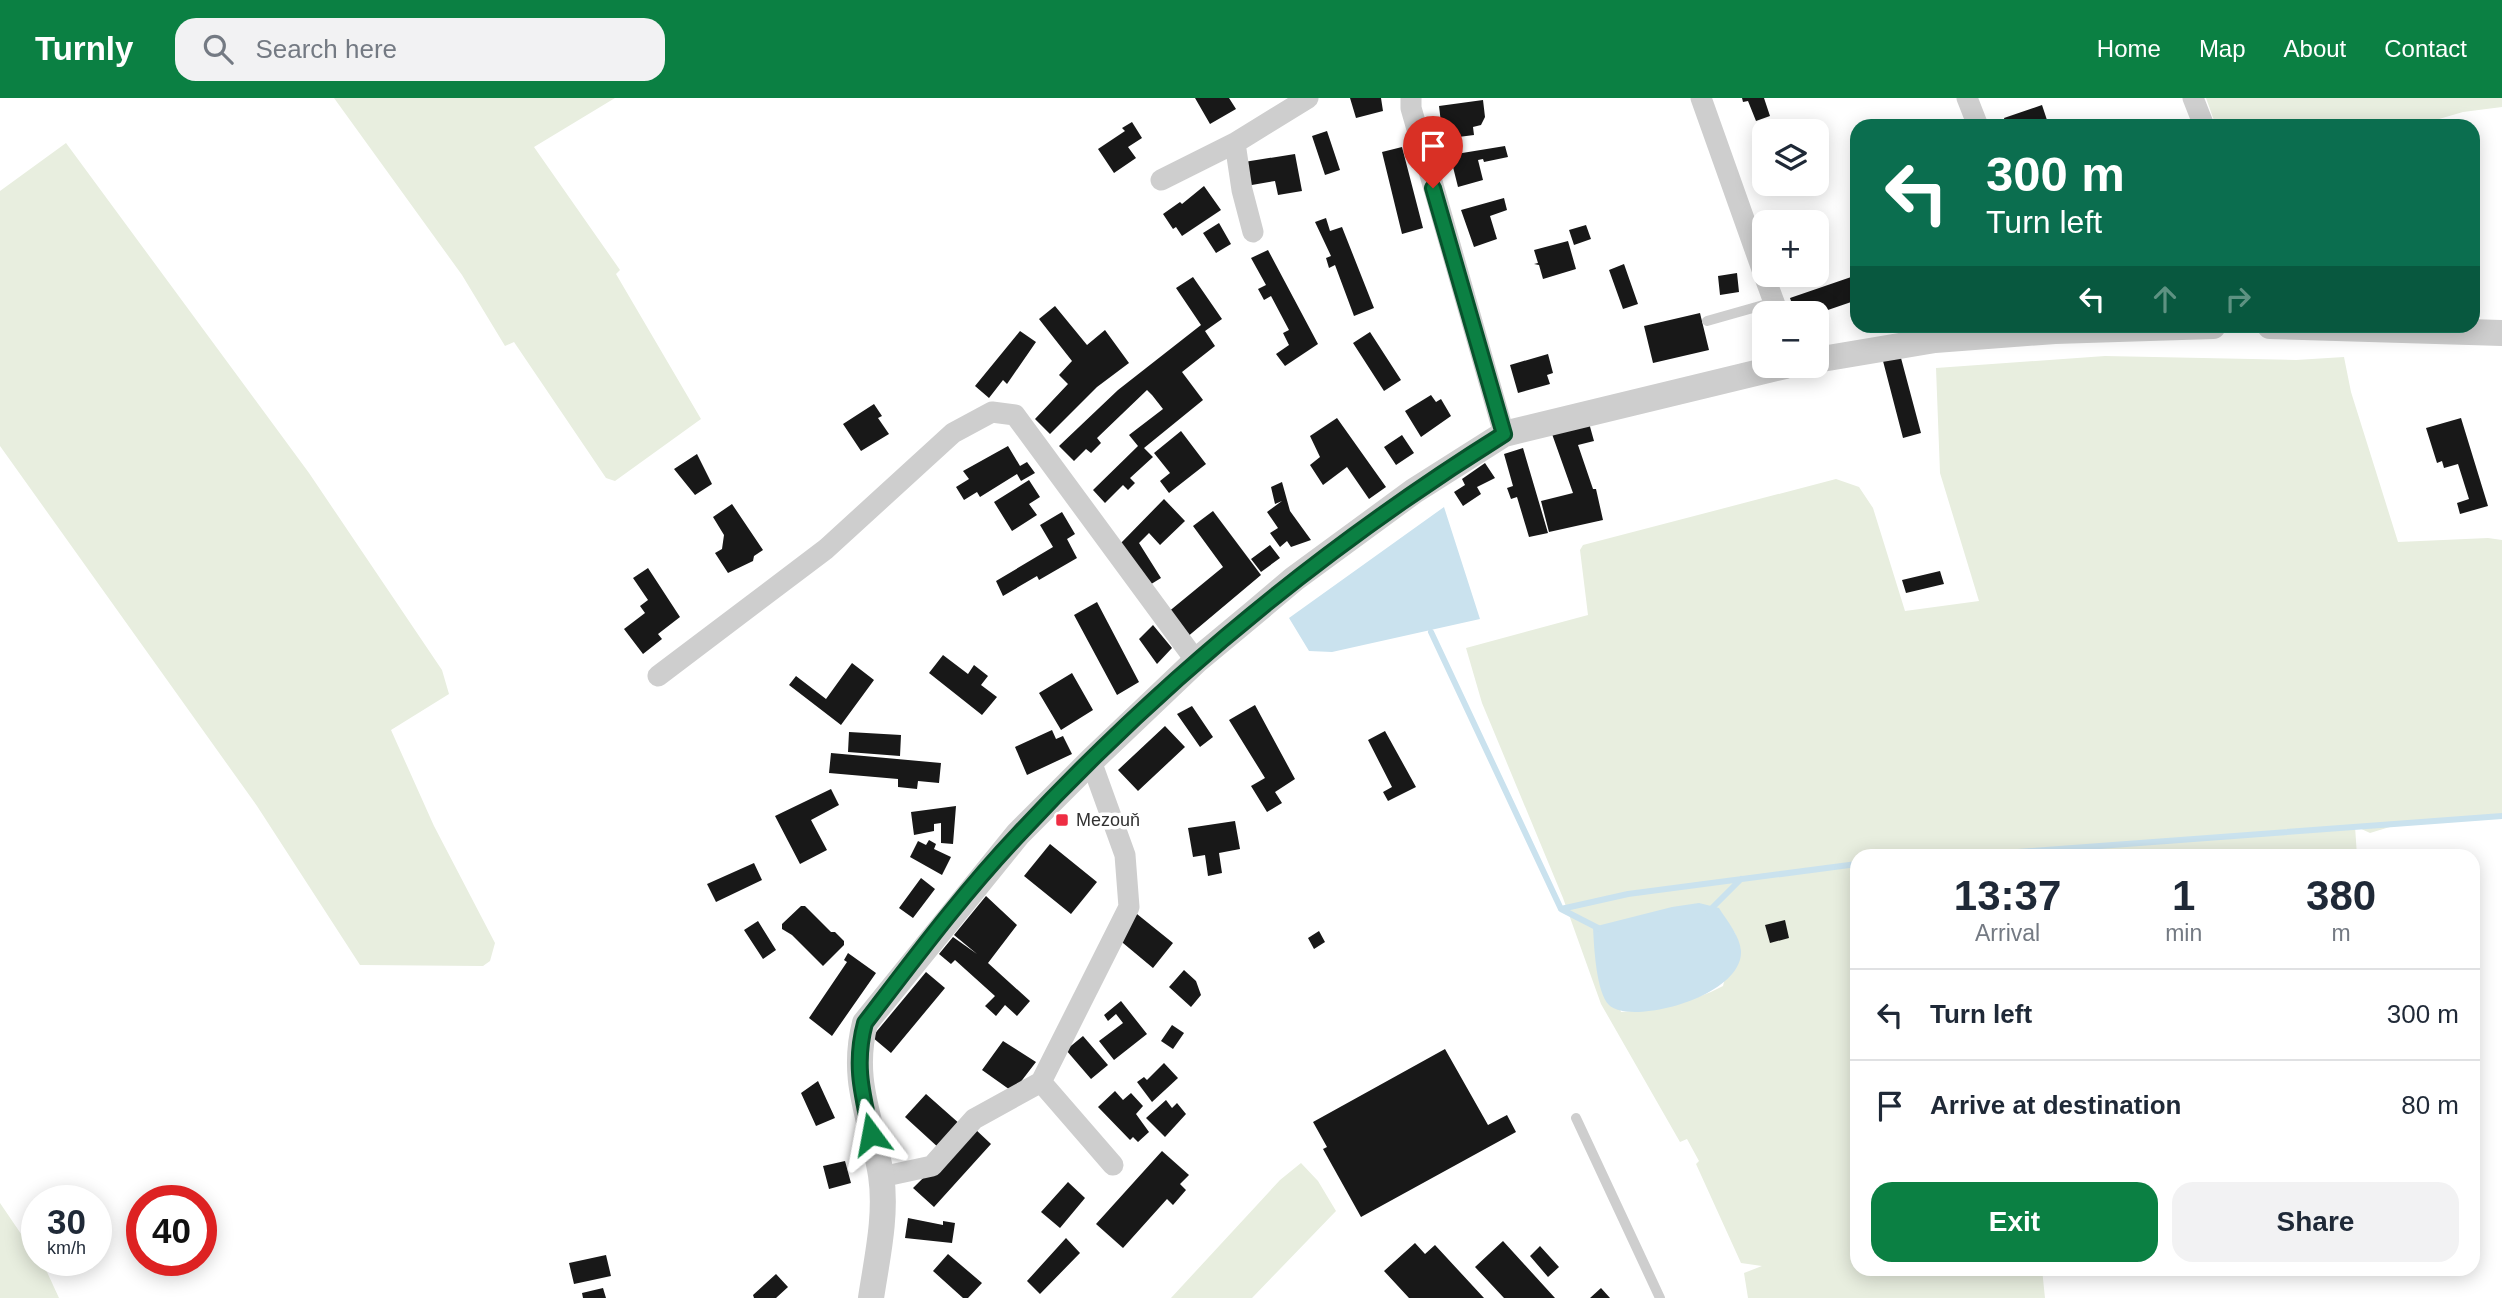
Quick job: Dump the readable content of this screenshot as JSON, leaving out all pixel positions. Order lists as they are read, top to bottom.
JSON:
{
  "places": {
    "transit": ["Mezouň"]
  },
  "page": {
    "header": "Turnly",
    "search": "Search here",
    "nav": [
      "Home",
      "Map",
      "About",
      "Contact"
    ],
    "map_buttons": ["+", "−"],
    "turn": ["300 m", "Turn left"],
    "eta": [
      "13:37",
      "Arrival",
      "1",
      "min",
      "380",
      "m"
    ],
    "list": [
      {
        "name": "Turn left",
        "value": "300 m"
      },
      {
        "name": "Arrive at destination",
        "value": "80 m"
      }
    ],
    "buttons": ["Exit", "Share"],
    "speed": "30 km/h",
    "limit": "40"
  }
}
